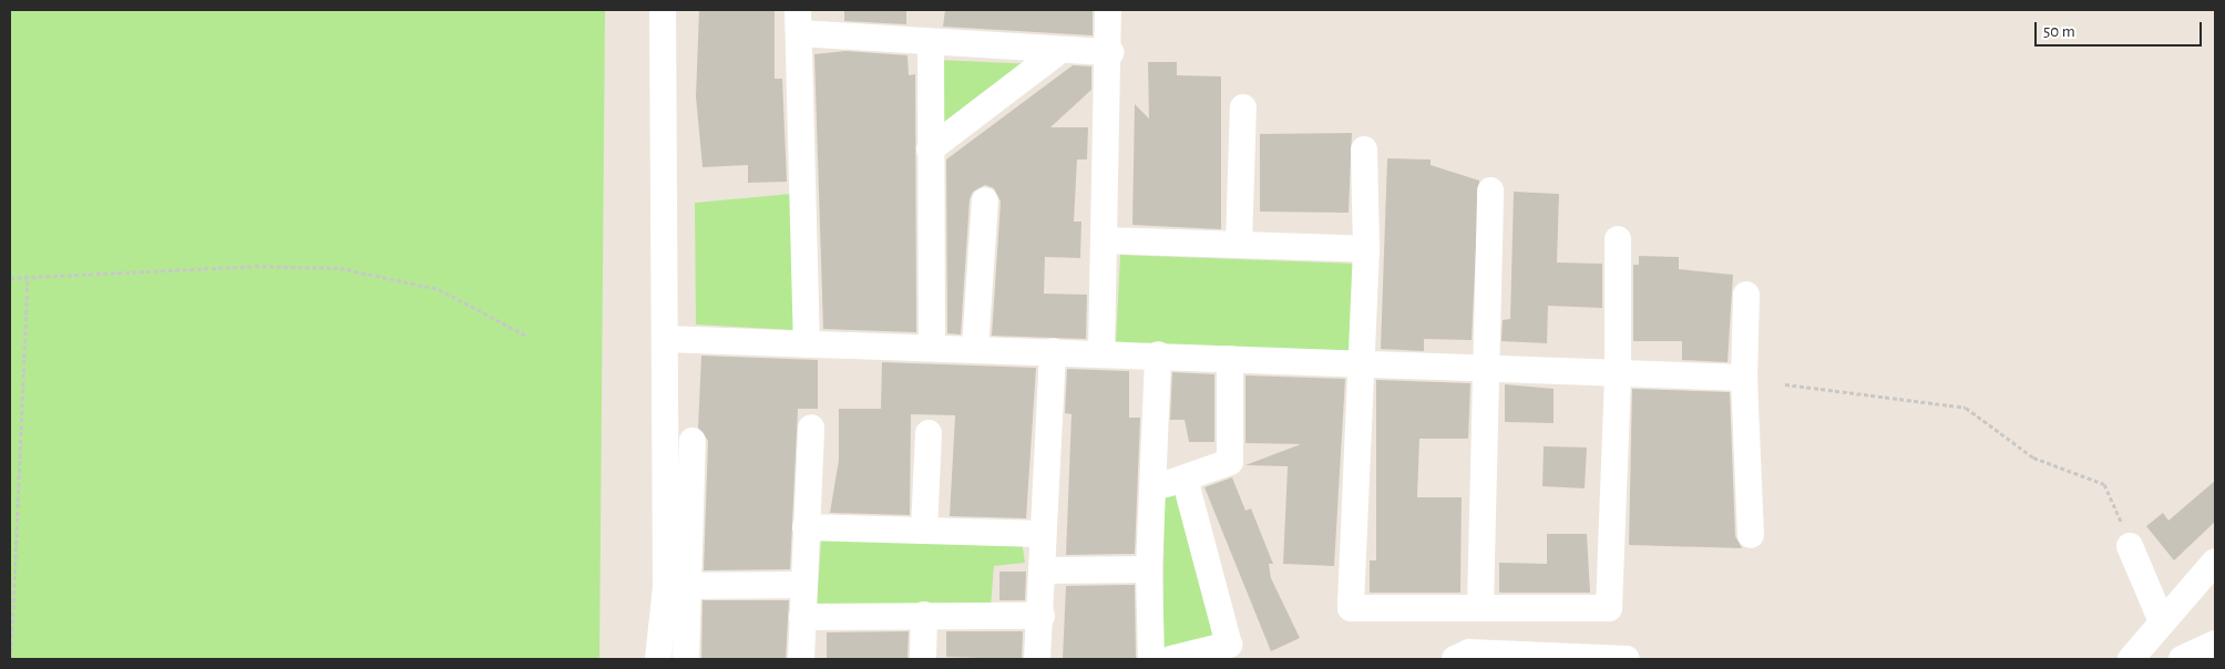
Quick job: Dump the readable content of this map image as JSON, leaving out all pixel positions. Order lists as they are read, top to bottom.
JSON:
{
  "scale_bar": "50 m"
}
